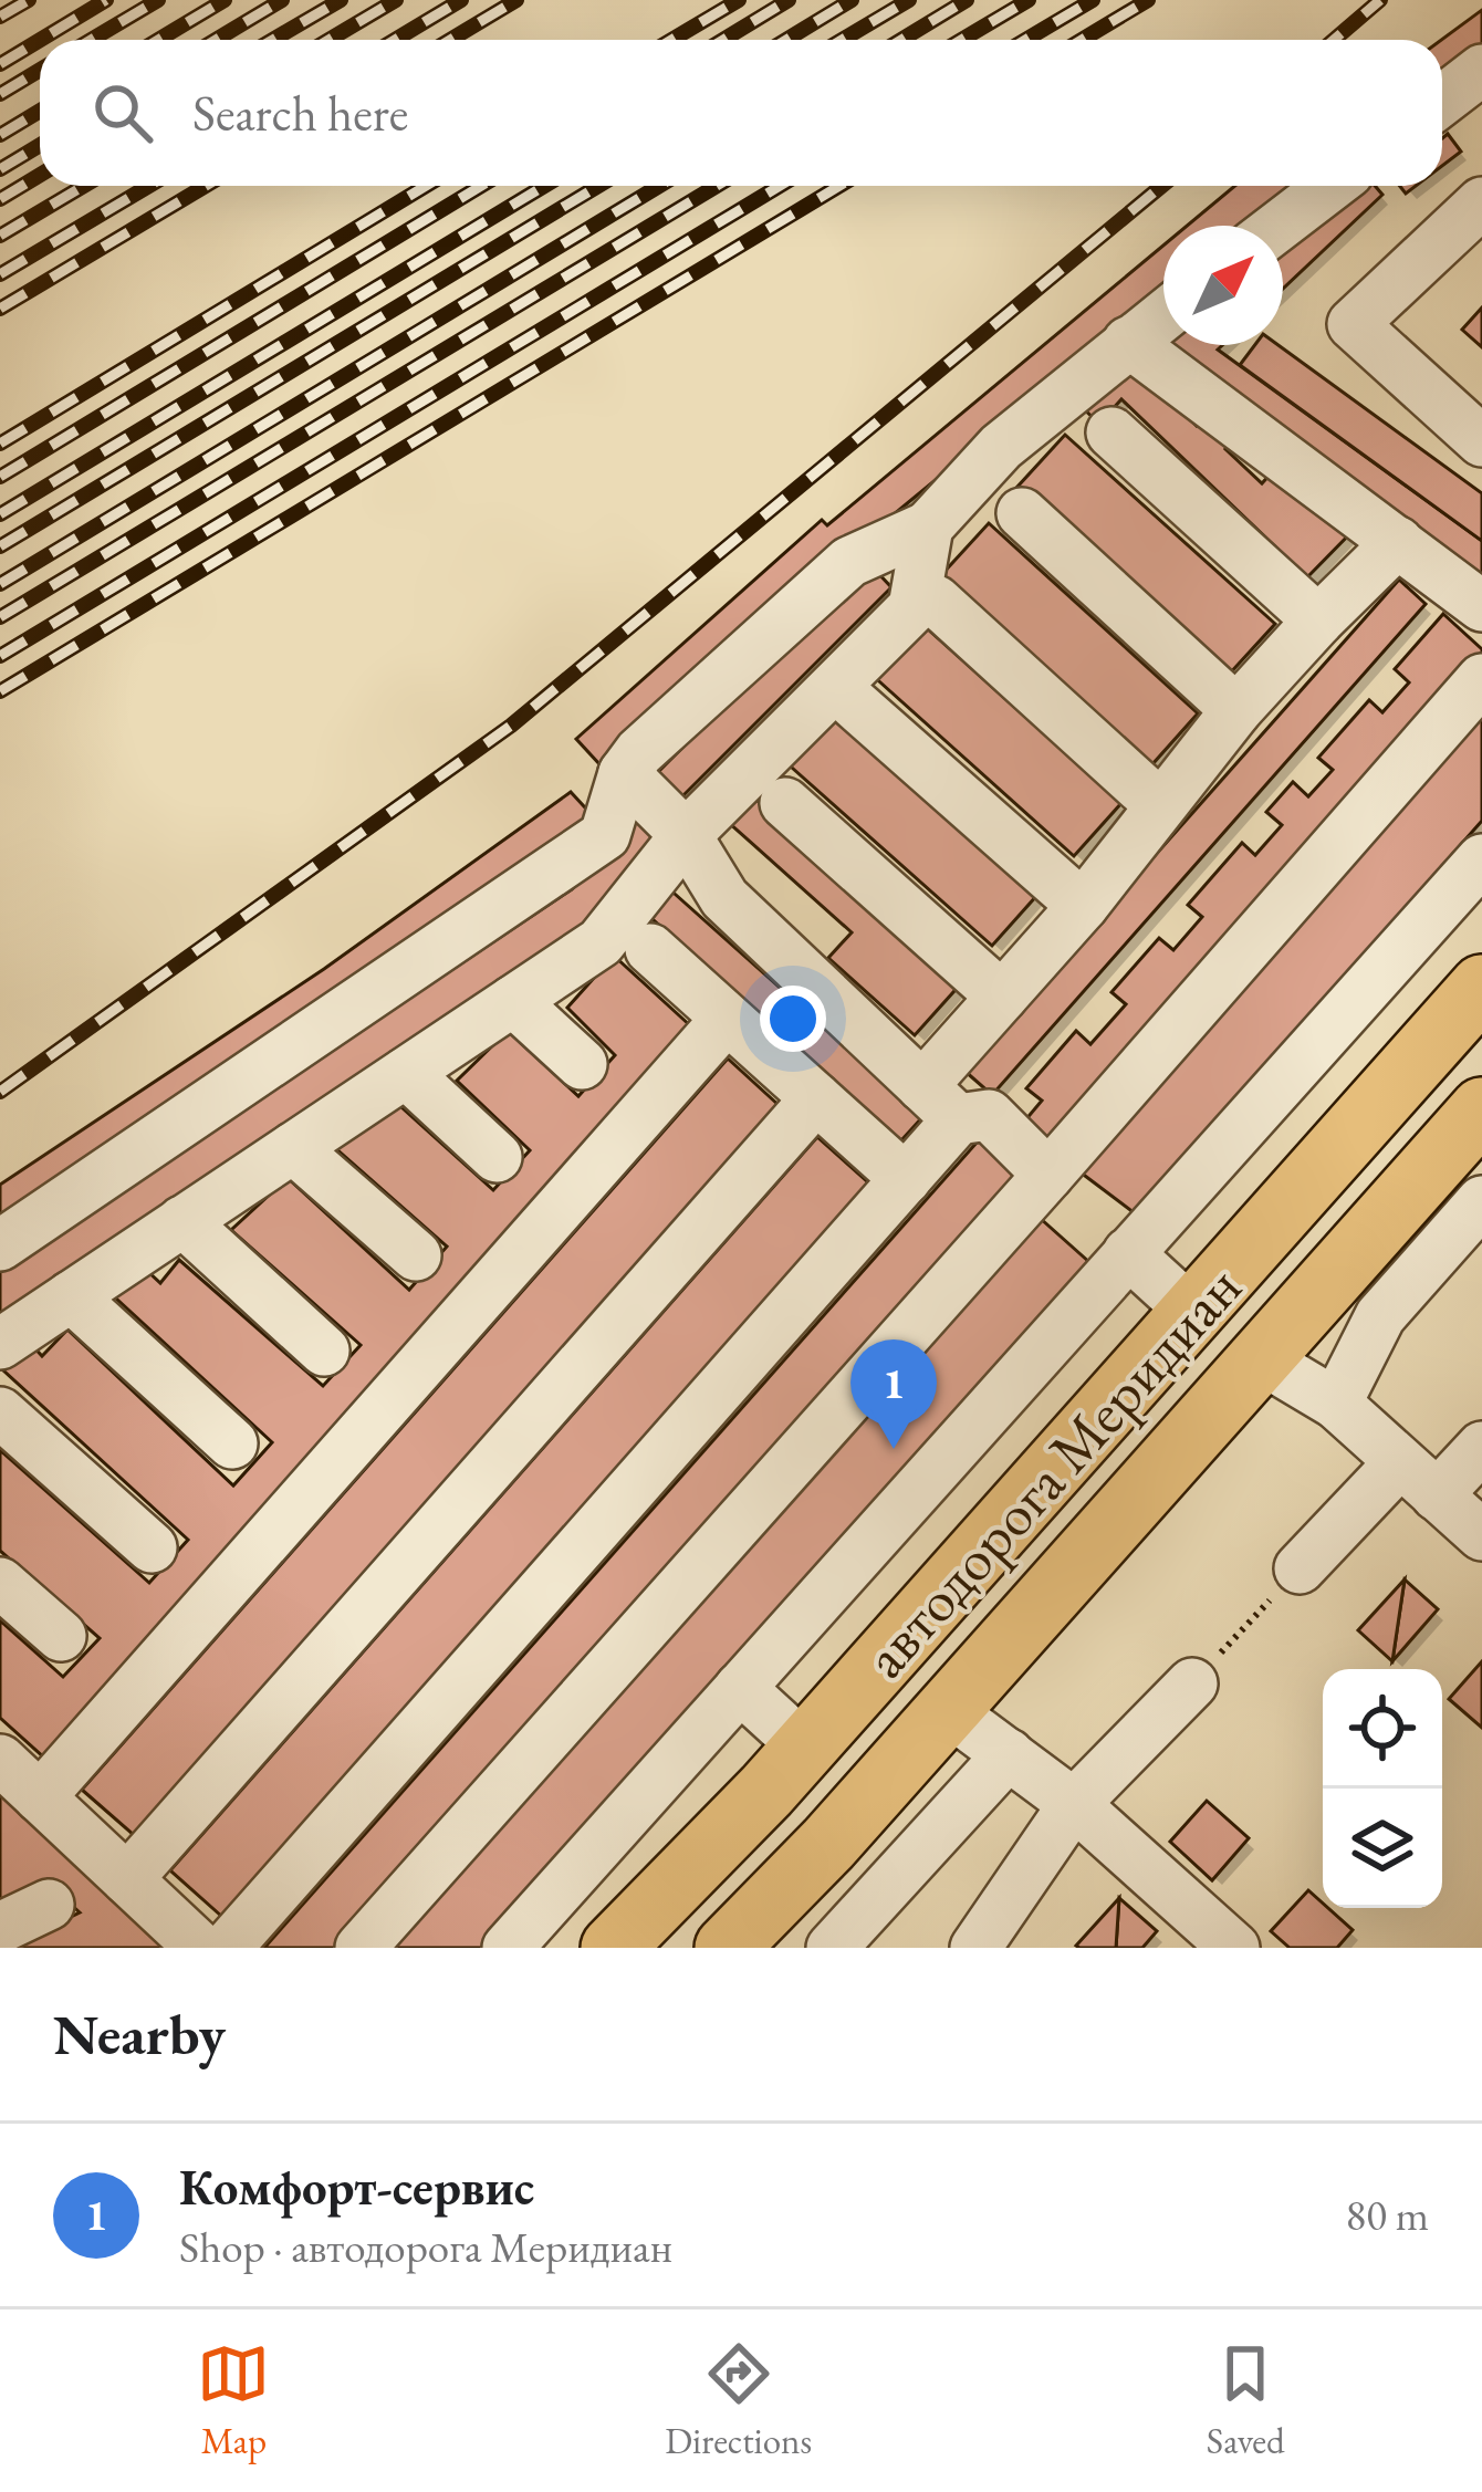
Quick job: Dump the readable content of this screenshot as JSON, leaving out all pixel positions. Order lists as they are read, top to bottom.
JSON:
{
  "streets": {
    "main road": ["автодорога Меридиан"]
  },
  "north": "top right",
  "page": {
    "search": "Search here",
    "pins": "1",
    "heading": "Nearby",
    "list": [
      {
        "mark": "1",
        "name": "Комфорт-сервис",
        "note": "Shop · автодорога Меридиан",
        "value": "80 m"
      }
    ],
    "nav": ["Map", "Directions", "Saved"]
  }
}
